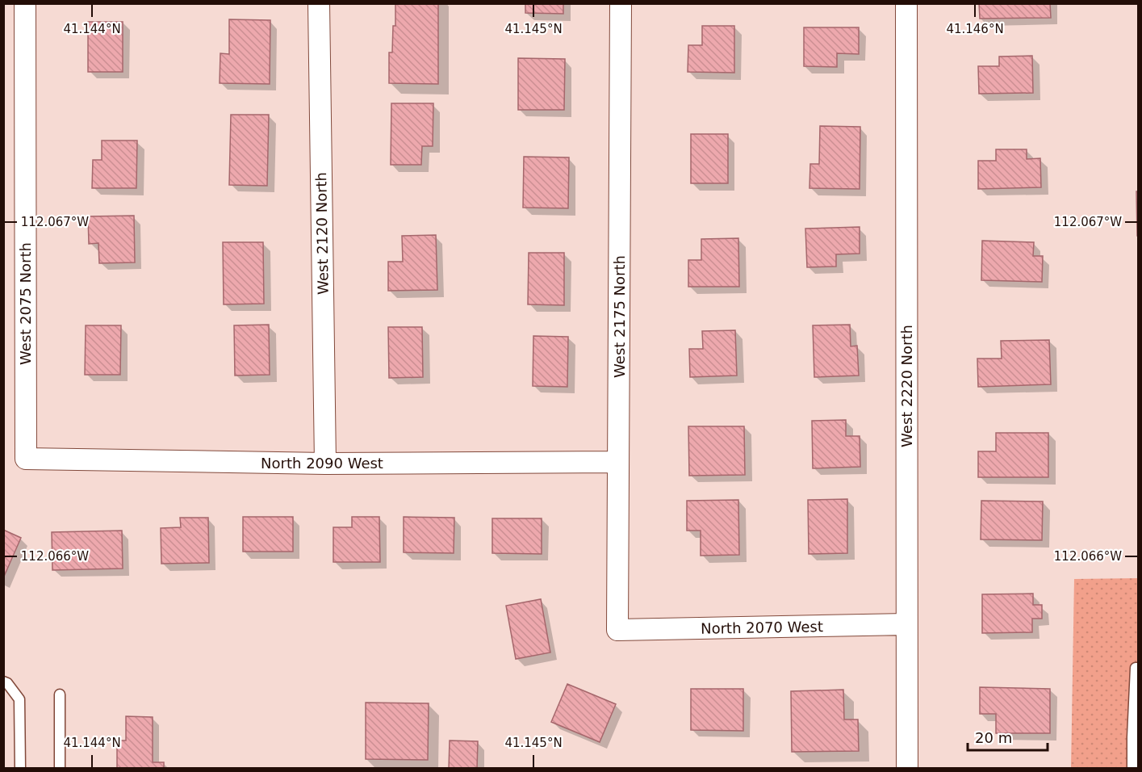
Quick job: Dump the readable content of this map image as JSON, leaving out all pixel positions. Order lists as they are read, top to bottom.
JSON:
{
  "streets": {
    "street": [
      "West 2120 North",
      "West 2075 North",
      "West 2175 North",
      "West 2220 North",
      "North 2090 West",
      "North 2070 West"
    ]
  },
  "crossings": [
    ["West 2120 North", "North 2090 West"],
    ["West 2075 North", "North 2090 West"],
    ["West 2175 North", "North 2090 West"],
    ["West 2175 North", "North 2070 West"],
    ["West 2220 North", "North 2070 West"]
  ],
  "scale_bar": "20 m",
  "coordinates": [
    "41.144°N",
    "41.145°N",
    "41.146°N",
    "112.067°W",
    "112.066°W"
  ]
}
